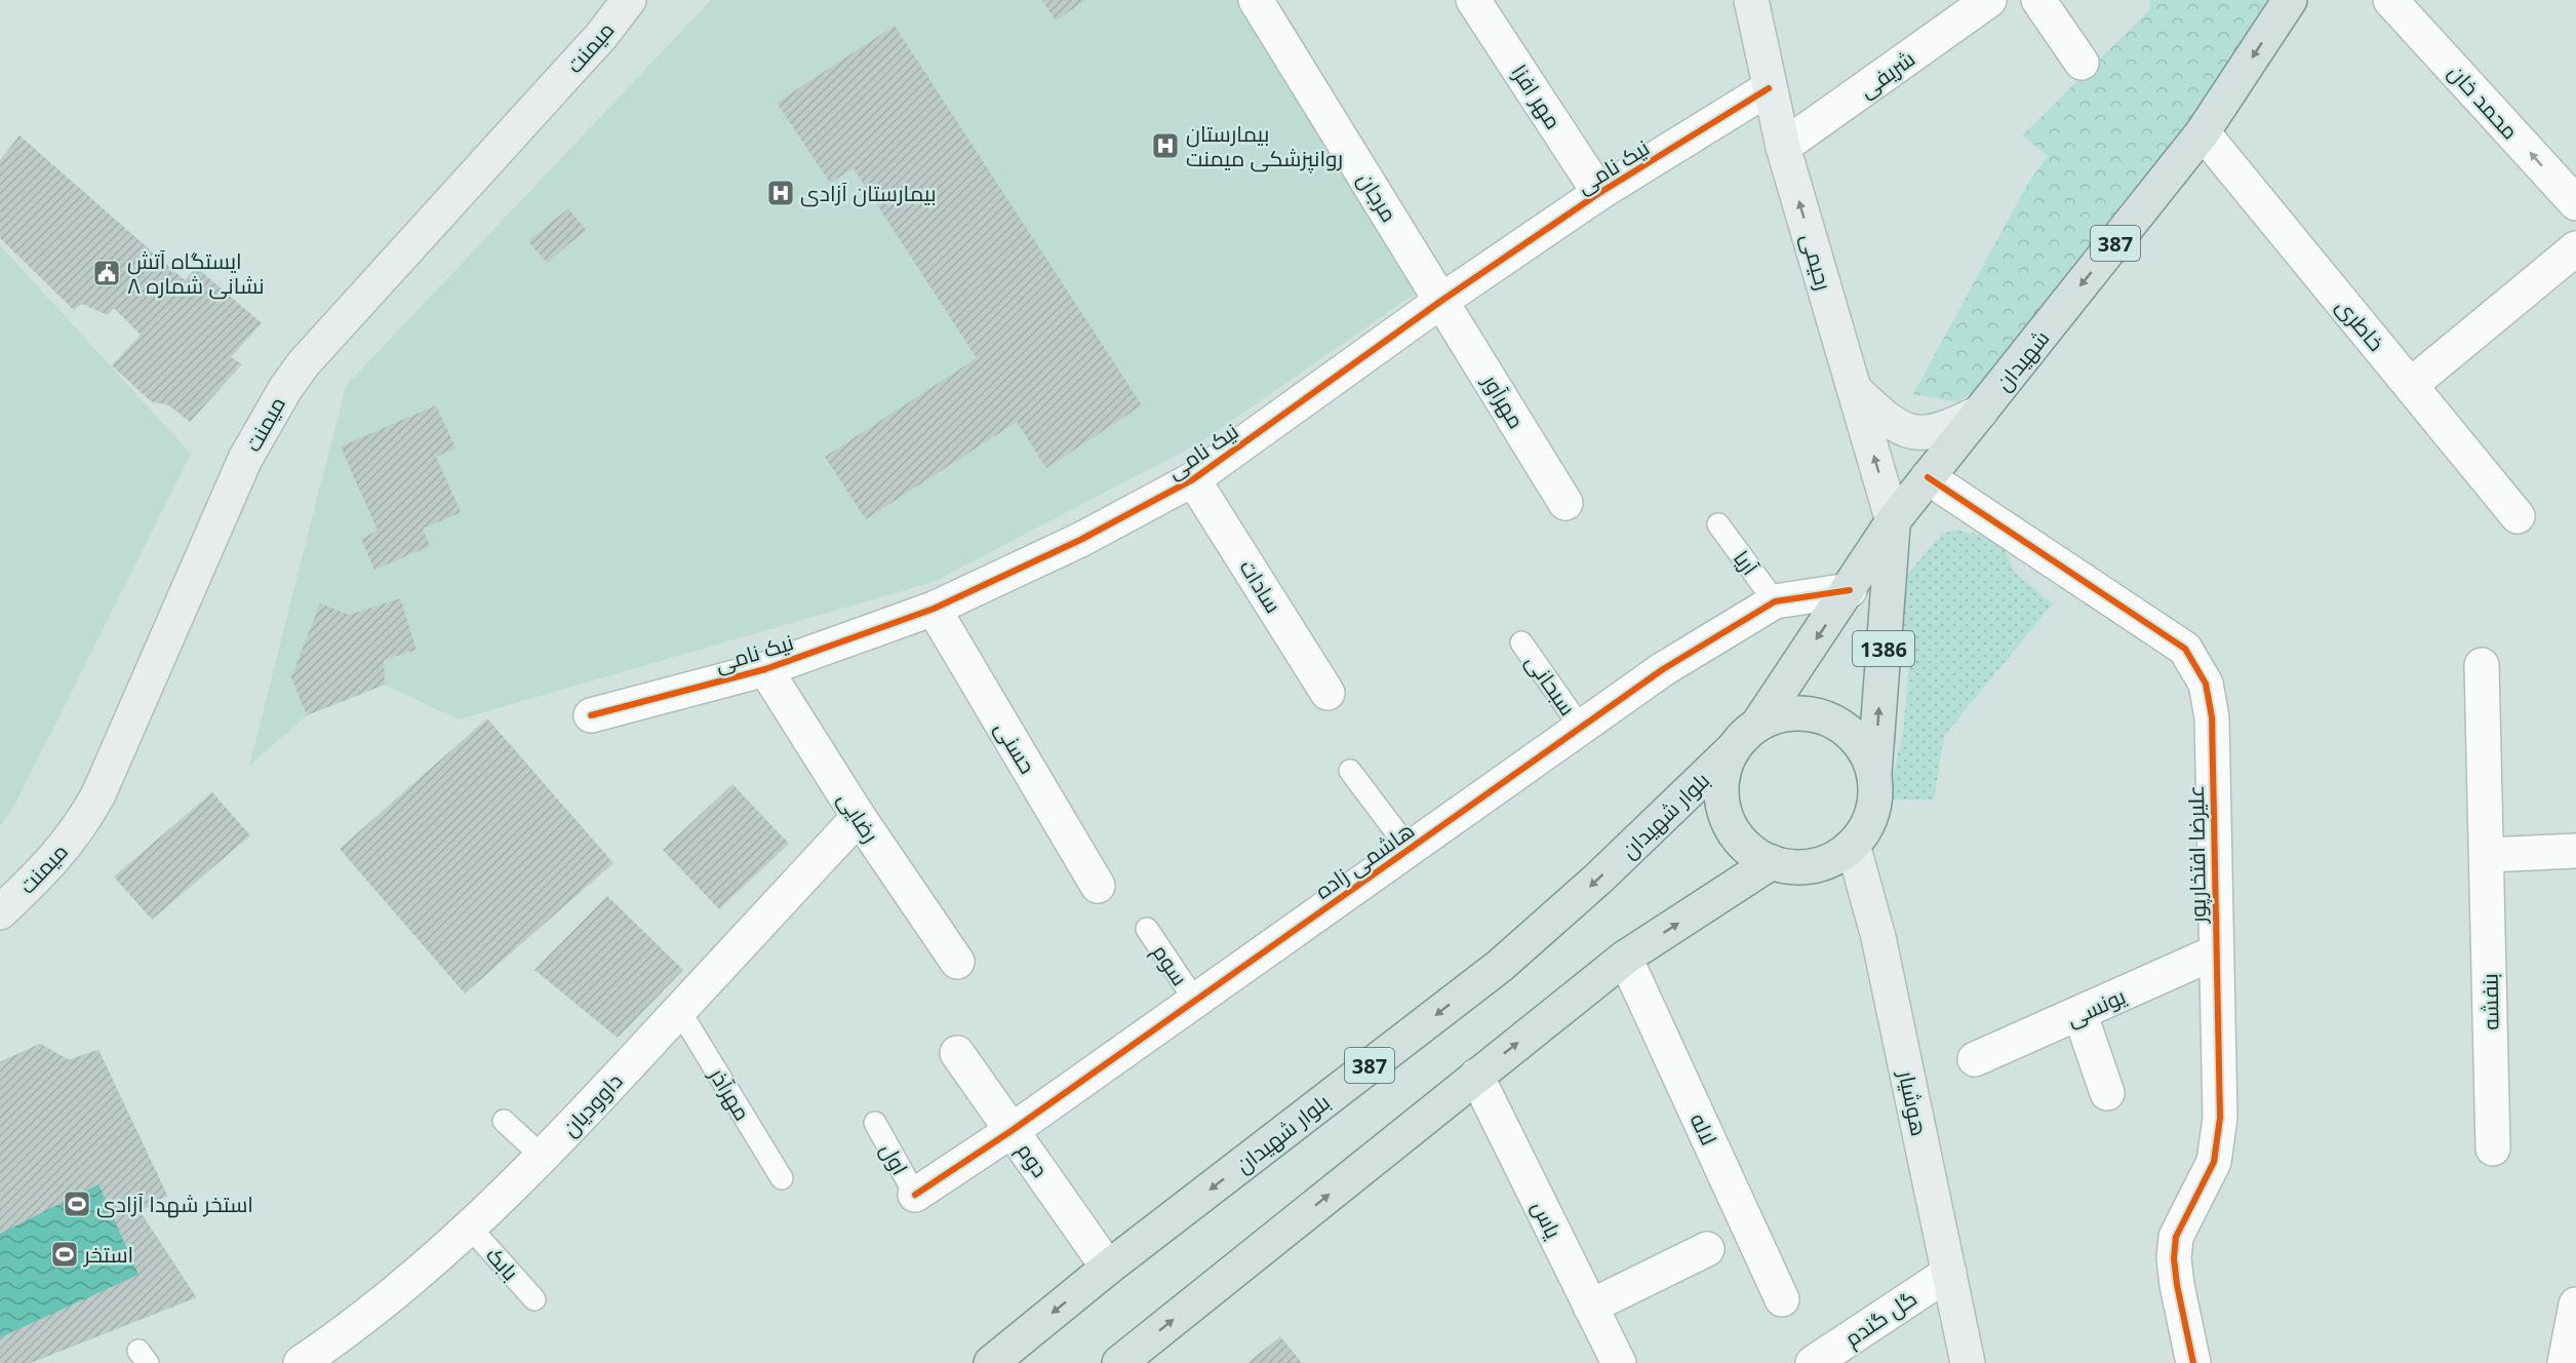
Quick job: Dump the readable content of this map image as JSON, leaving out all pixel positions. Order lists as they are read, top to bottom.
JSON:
{
  "streets": {
    "main road": [
      "میمنت",
      "387",
      "رحیمی",
      "شهیدان",
      "1386",
      "بلوار شهیدان",
      "هوشیار"
    ],
    "street": [
      "شریفی",
      "مهر افزا",
      "محمد خان",
      "نیک نامی",
      "مرجان",
      "خاطری",
      "مهرآور",
      "سادات",
      "حسنی",
      "رضایی",
      "علیرضا افتخارپور",
      "هاشمی زاده",
      "بنفشه",
      "یونسی",
      "داوودیان",
      "لاله",
      "دوم",
      "یاس",
      "گل گندم"
    ],
    "lane": [
      "آریا",
      "سبحانی",
      "سوم",
      "مهرآذر",
      "اول",
      "بابک"
    ]
  },
  "crossings": [
    ["شریفی", "رحیمی"],
    ["مهر افزا", "نیک نامی"],
    ["نیک نامی", "مرجان"],
    ["نیک نامی", "رحیمی"],
    ["نیک نامی", "مهرآور"],
    ["نیک نامی", "سادات"],
    ["نیک نامی", "حسنی"],
    ["نیک نامی", "رضایی"],
    ["مرجان", "مهرآور"],
    ["رحیمی", "شهیدان"],
    ["رحیمی", "1386"],
    ["خاطری", "شهیدان"],
    ["شهیدان", "1386"],
    ["شهیدان", "بلوار شهیدان"],
    ["شهیدان", "علیرضا افتخارپور"],
    ["شهیدان", "هاشمی زاده"],
    ["شهیدان", "هوشیار"],
    ["آریا", "هاشمی زاده"],
    ["1386", "بلوار شهیدان"],
    ["1386", "هوشیار"],
    ["سبحانی", "هاشمی زاده"],
    ["بلوار شهیدان", "هوشیار"],
    ["بلوار شهیدان", "دوم"],
    ["رضایی", "داوودیان"],
    ["علیرضا افتخارپور", "یونسی"],
    ["هاشمی زاده", "سوم"],
    ["هاشمی زاده", "اول"],
    ["هاشمی زاده", "دوم"],
    ["مهرآذر", "داوودیان"],
    ["هوشیار", "گل گندم"],
    ["داوودیان", "بابک"]
  ],
  "one_way": ["محمد خان", "رحیمی", "شهیدان"],
  "places": {
    "hospital": ["بیمارستان روانپزشکی میمنت", "بیمارستان آزادی"],
    "public building": ["ایستگاه آتش نشانی شماره ۸"],
    "sports": ["استخر شهدا آزادی", "استخر"]
  }
}
